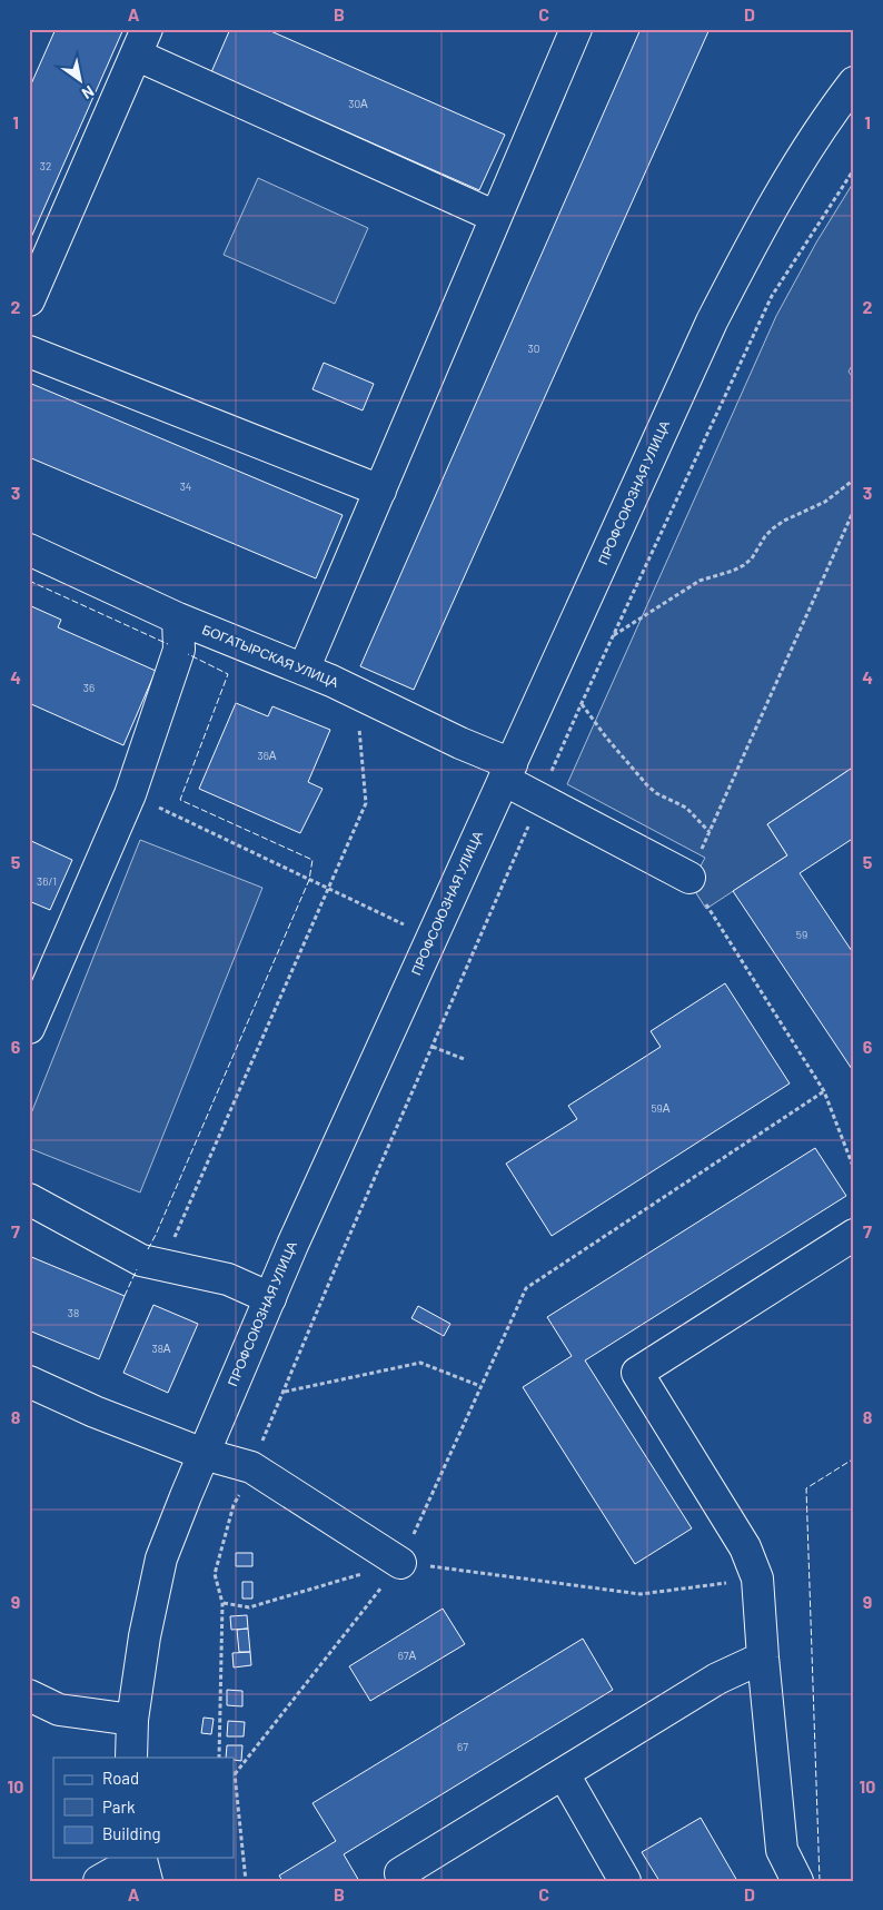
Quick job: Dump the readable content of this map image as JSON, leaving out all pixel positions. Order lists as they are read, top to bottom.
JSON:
{
  "streets": {
    "main road": ["ПРОФСОЮЗНАЯ УЛИЦА", "БОГАТЫРСКАЯ УЛИЦА"]
  },
  "crossings": [
    ["ПРОФСОЮЗНАЯ УЛИЦА", "БОГАТЫРСКАЯ УЛИЦА"]
  ],
  "house_numbers": [
    "30А",
    "32",
    "30",
    "34",
    "36",
    "36А",
    "36/1",
    "59",
    "59А",
    "38",
    "38А",
    "67А",
    "67"
  ],
  "legend": ["Road", "Park", "Building"],
  "north": "bottom right",
  "grid": {
    "columns": [
      "A",
      "B",
      "C",
      "D"
    ],
    "rows": [
      "1",
      "2",
      "3",
      "4",
      "5",
      "6",
      "7",
      "8",
      "9",
      "10"
    ]
  }
}
